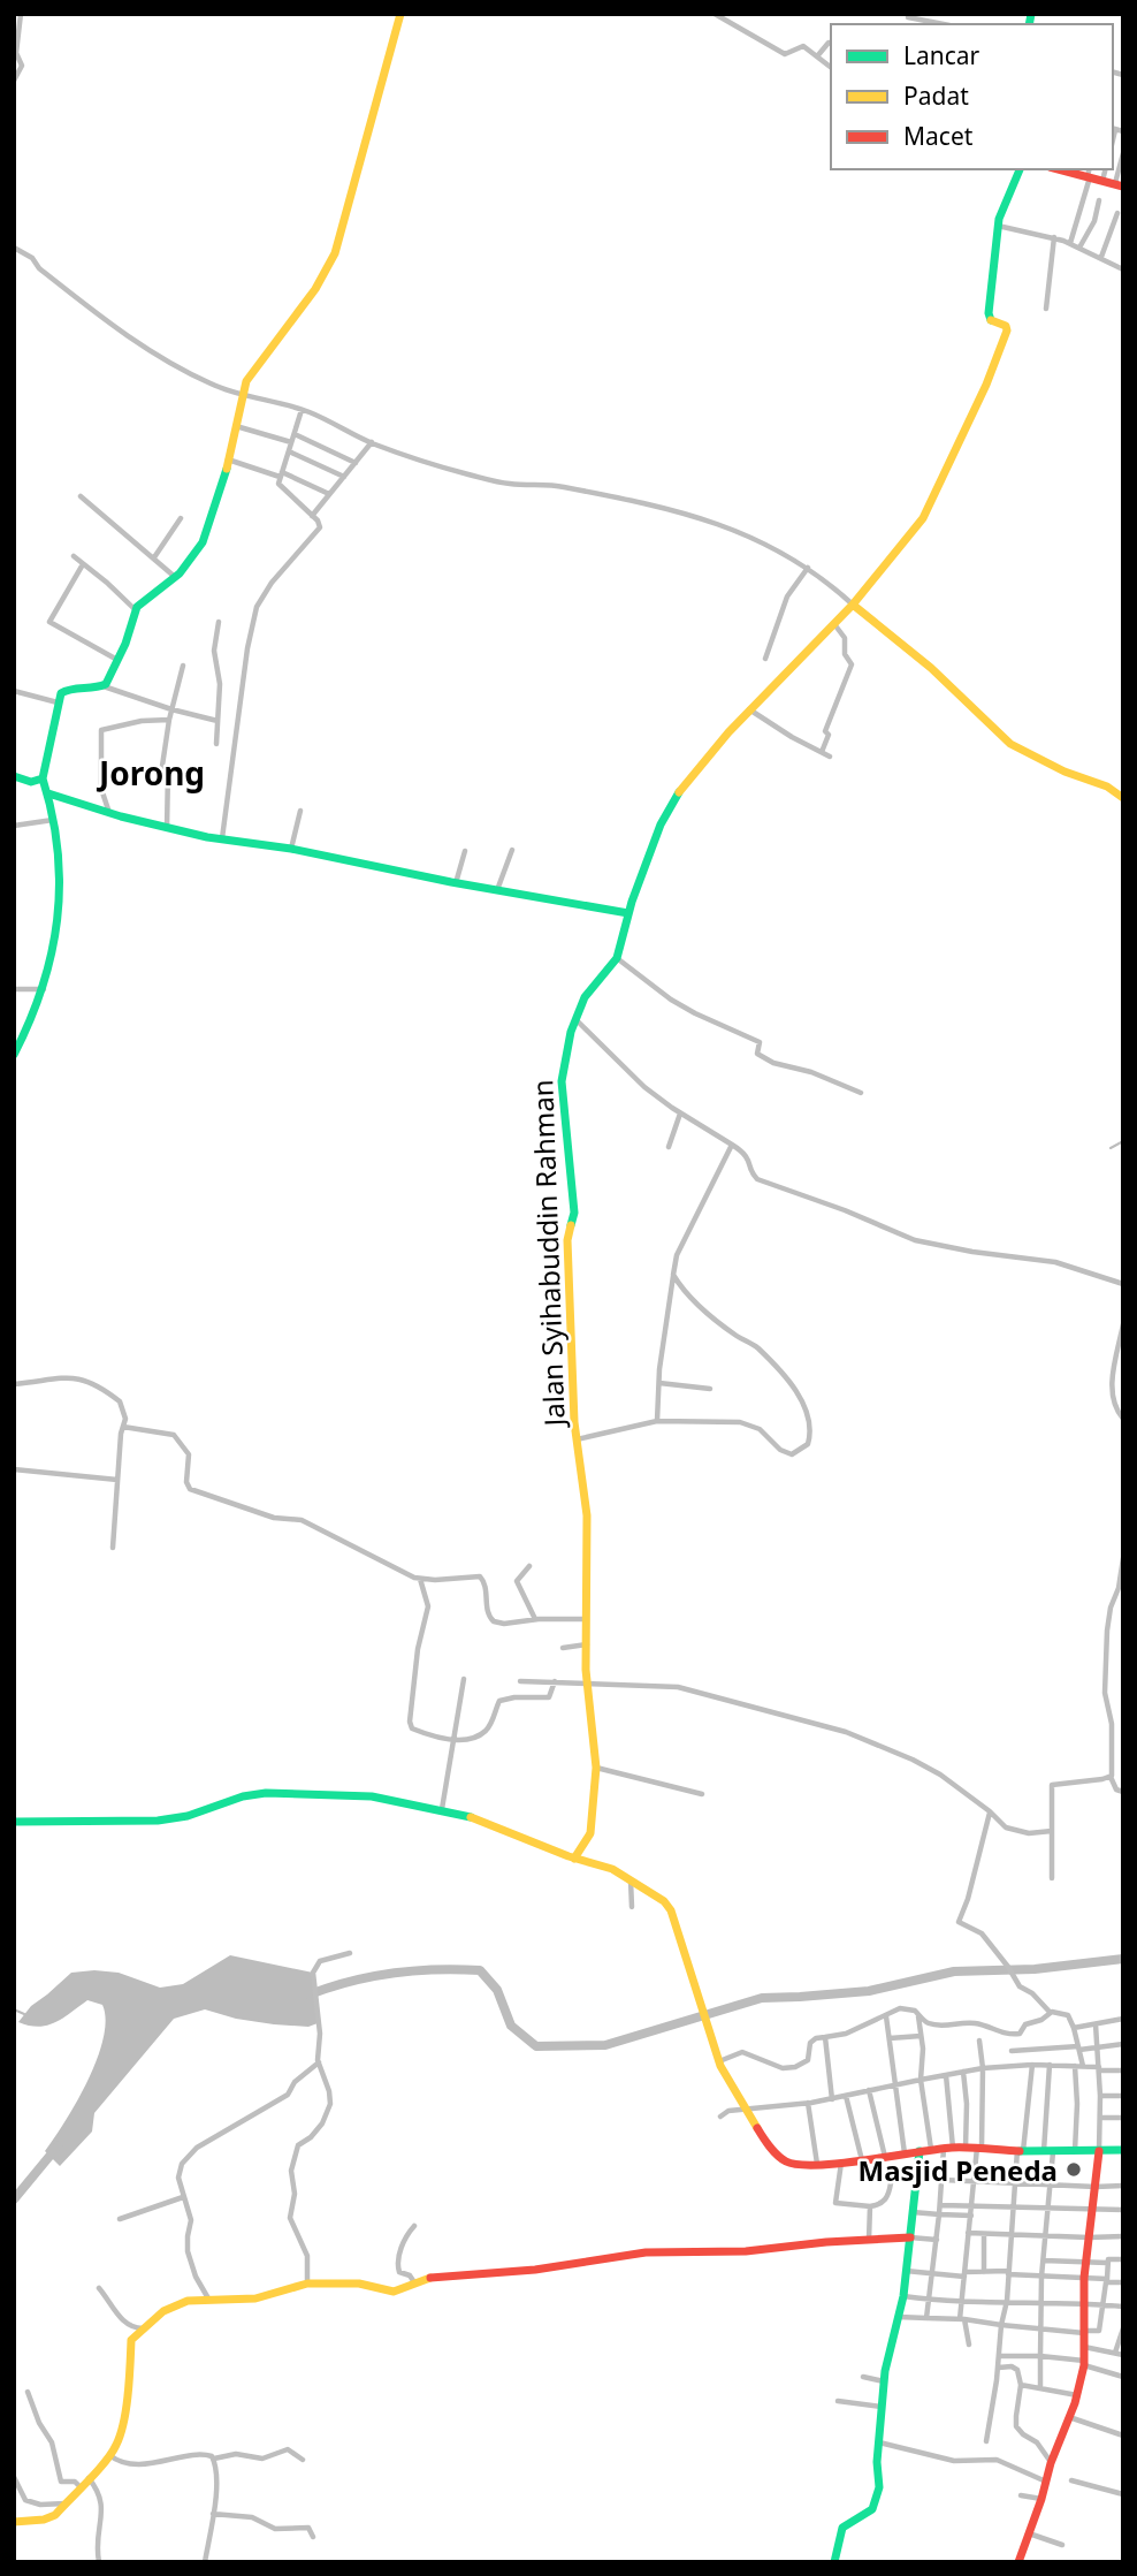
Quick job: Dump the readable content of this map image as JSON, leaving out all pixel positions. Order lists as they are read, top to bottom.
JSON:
{
  "streets": {
    "street": ["Jalan Syihabuddin Rahman"]
  },
  "districts": ["Jorong"],
  "places": ["Masjid Peneda"],
  "legend": ["Lancar", "Padat", "Macet"]
}
